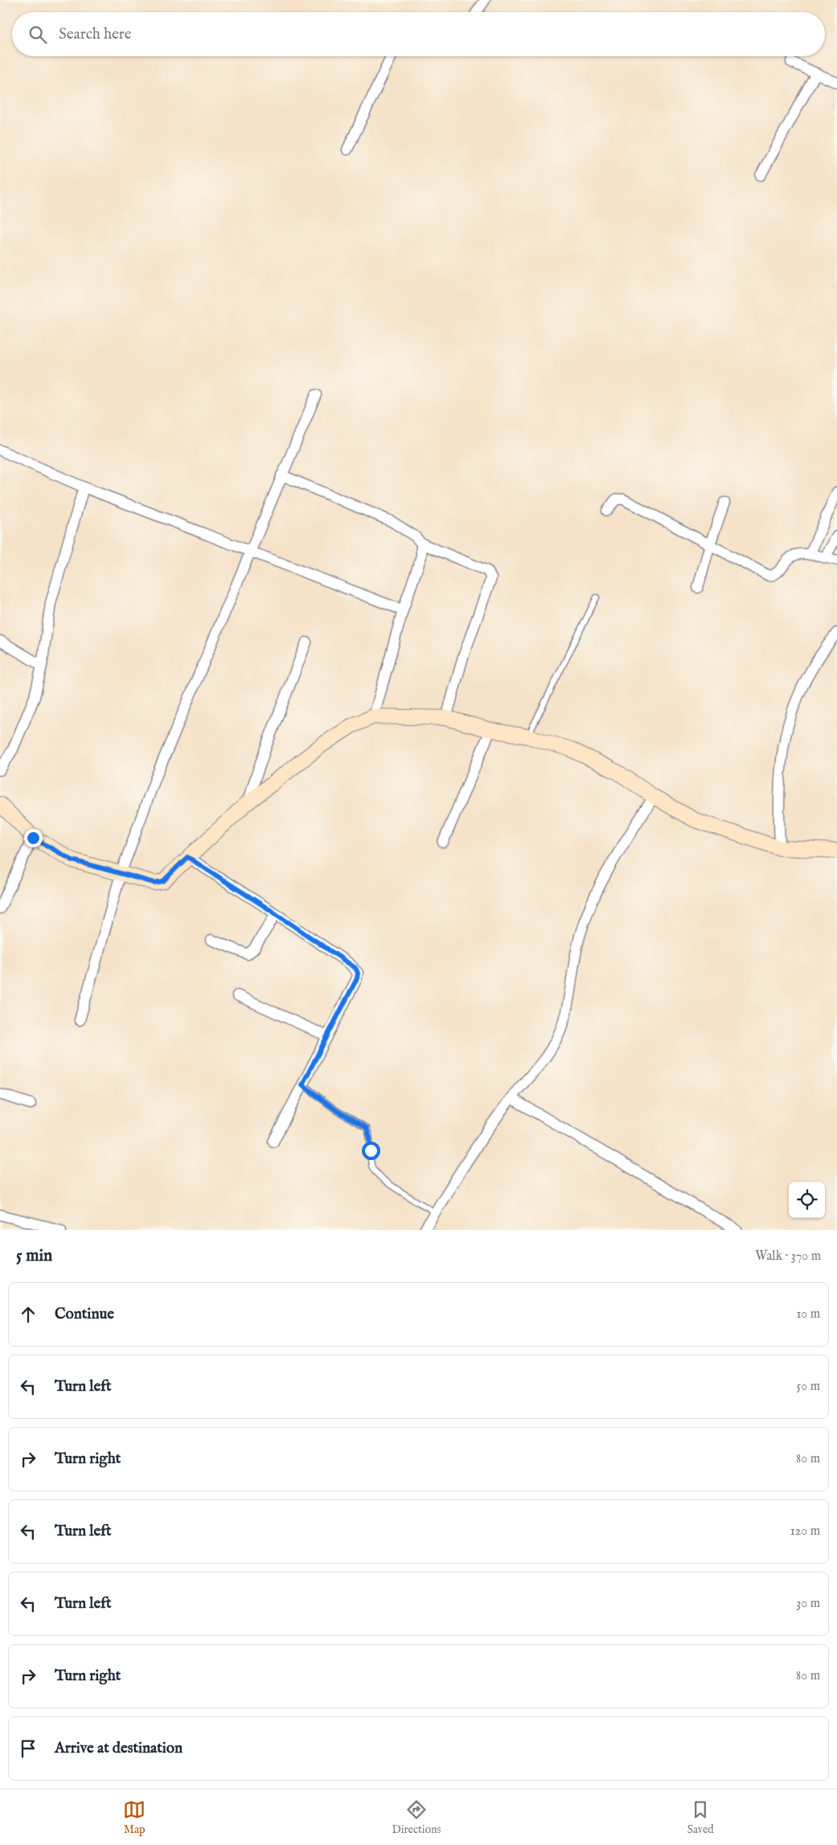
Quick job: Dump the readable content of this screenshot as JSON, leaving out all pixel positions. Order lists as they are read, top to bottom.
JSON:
{
  "page": {
    "search": "Search here",
    "heading": ["5 min", "Walk · 370 m"],
    "list": [
      ["Continue", "10 m"],
      ["Turn left", "50 m"],
      ["Turn right", "80 m"],
      ["Turn left", "120 m"],
      ["Turn left", "30 m"],
      ["Turn right", "80 m"],
      "Arrive at destination"
    ],
    "nav": ["Map", "Directions", "Saved"]
  }
}
